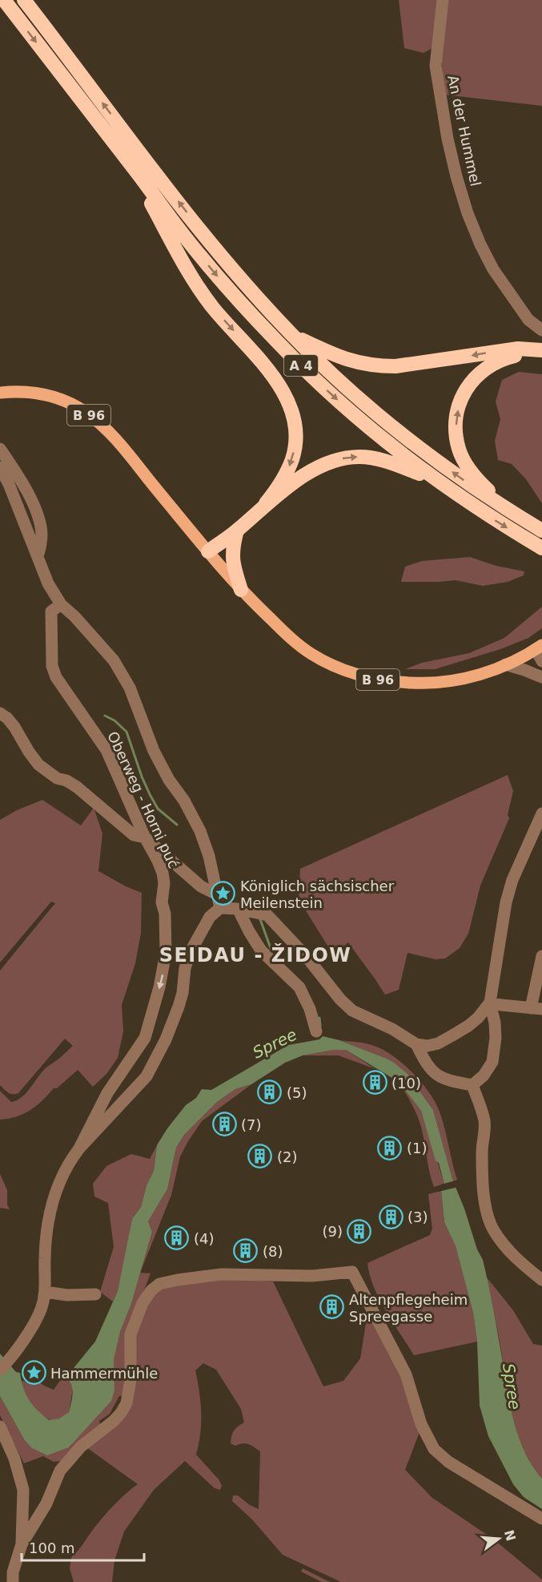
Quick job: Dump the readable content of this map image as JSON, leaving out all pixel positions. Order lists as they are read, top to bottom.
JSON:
{
  "streets": {
    "highway": ["A 4"],
    "main road": ["B 96"],
    "street": ["An der Hummel", "Oberweg - Horni puć"]
  },
  "districts": ["SEIDAU - ŽIDOW"],
  "water": ["Spree"],
  "places": {
    "place": ["Königlich sächsischer Meilenstein", "Hammermühle"],
    "building": [
      "(10)",
      "(5)",
      "(7)",
      "(1)",
      "(2)",
      "(3)",
      "(9)",
      "(4)",
      "(8)",
      "Altenpflegeheim Spreegasse"
    ]
  },
  "scale_bar": "100 m",
  "north": "right"
}
